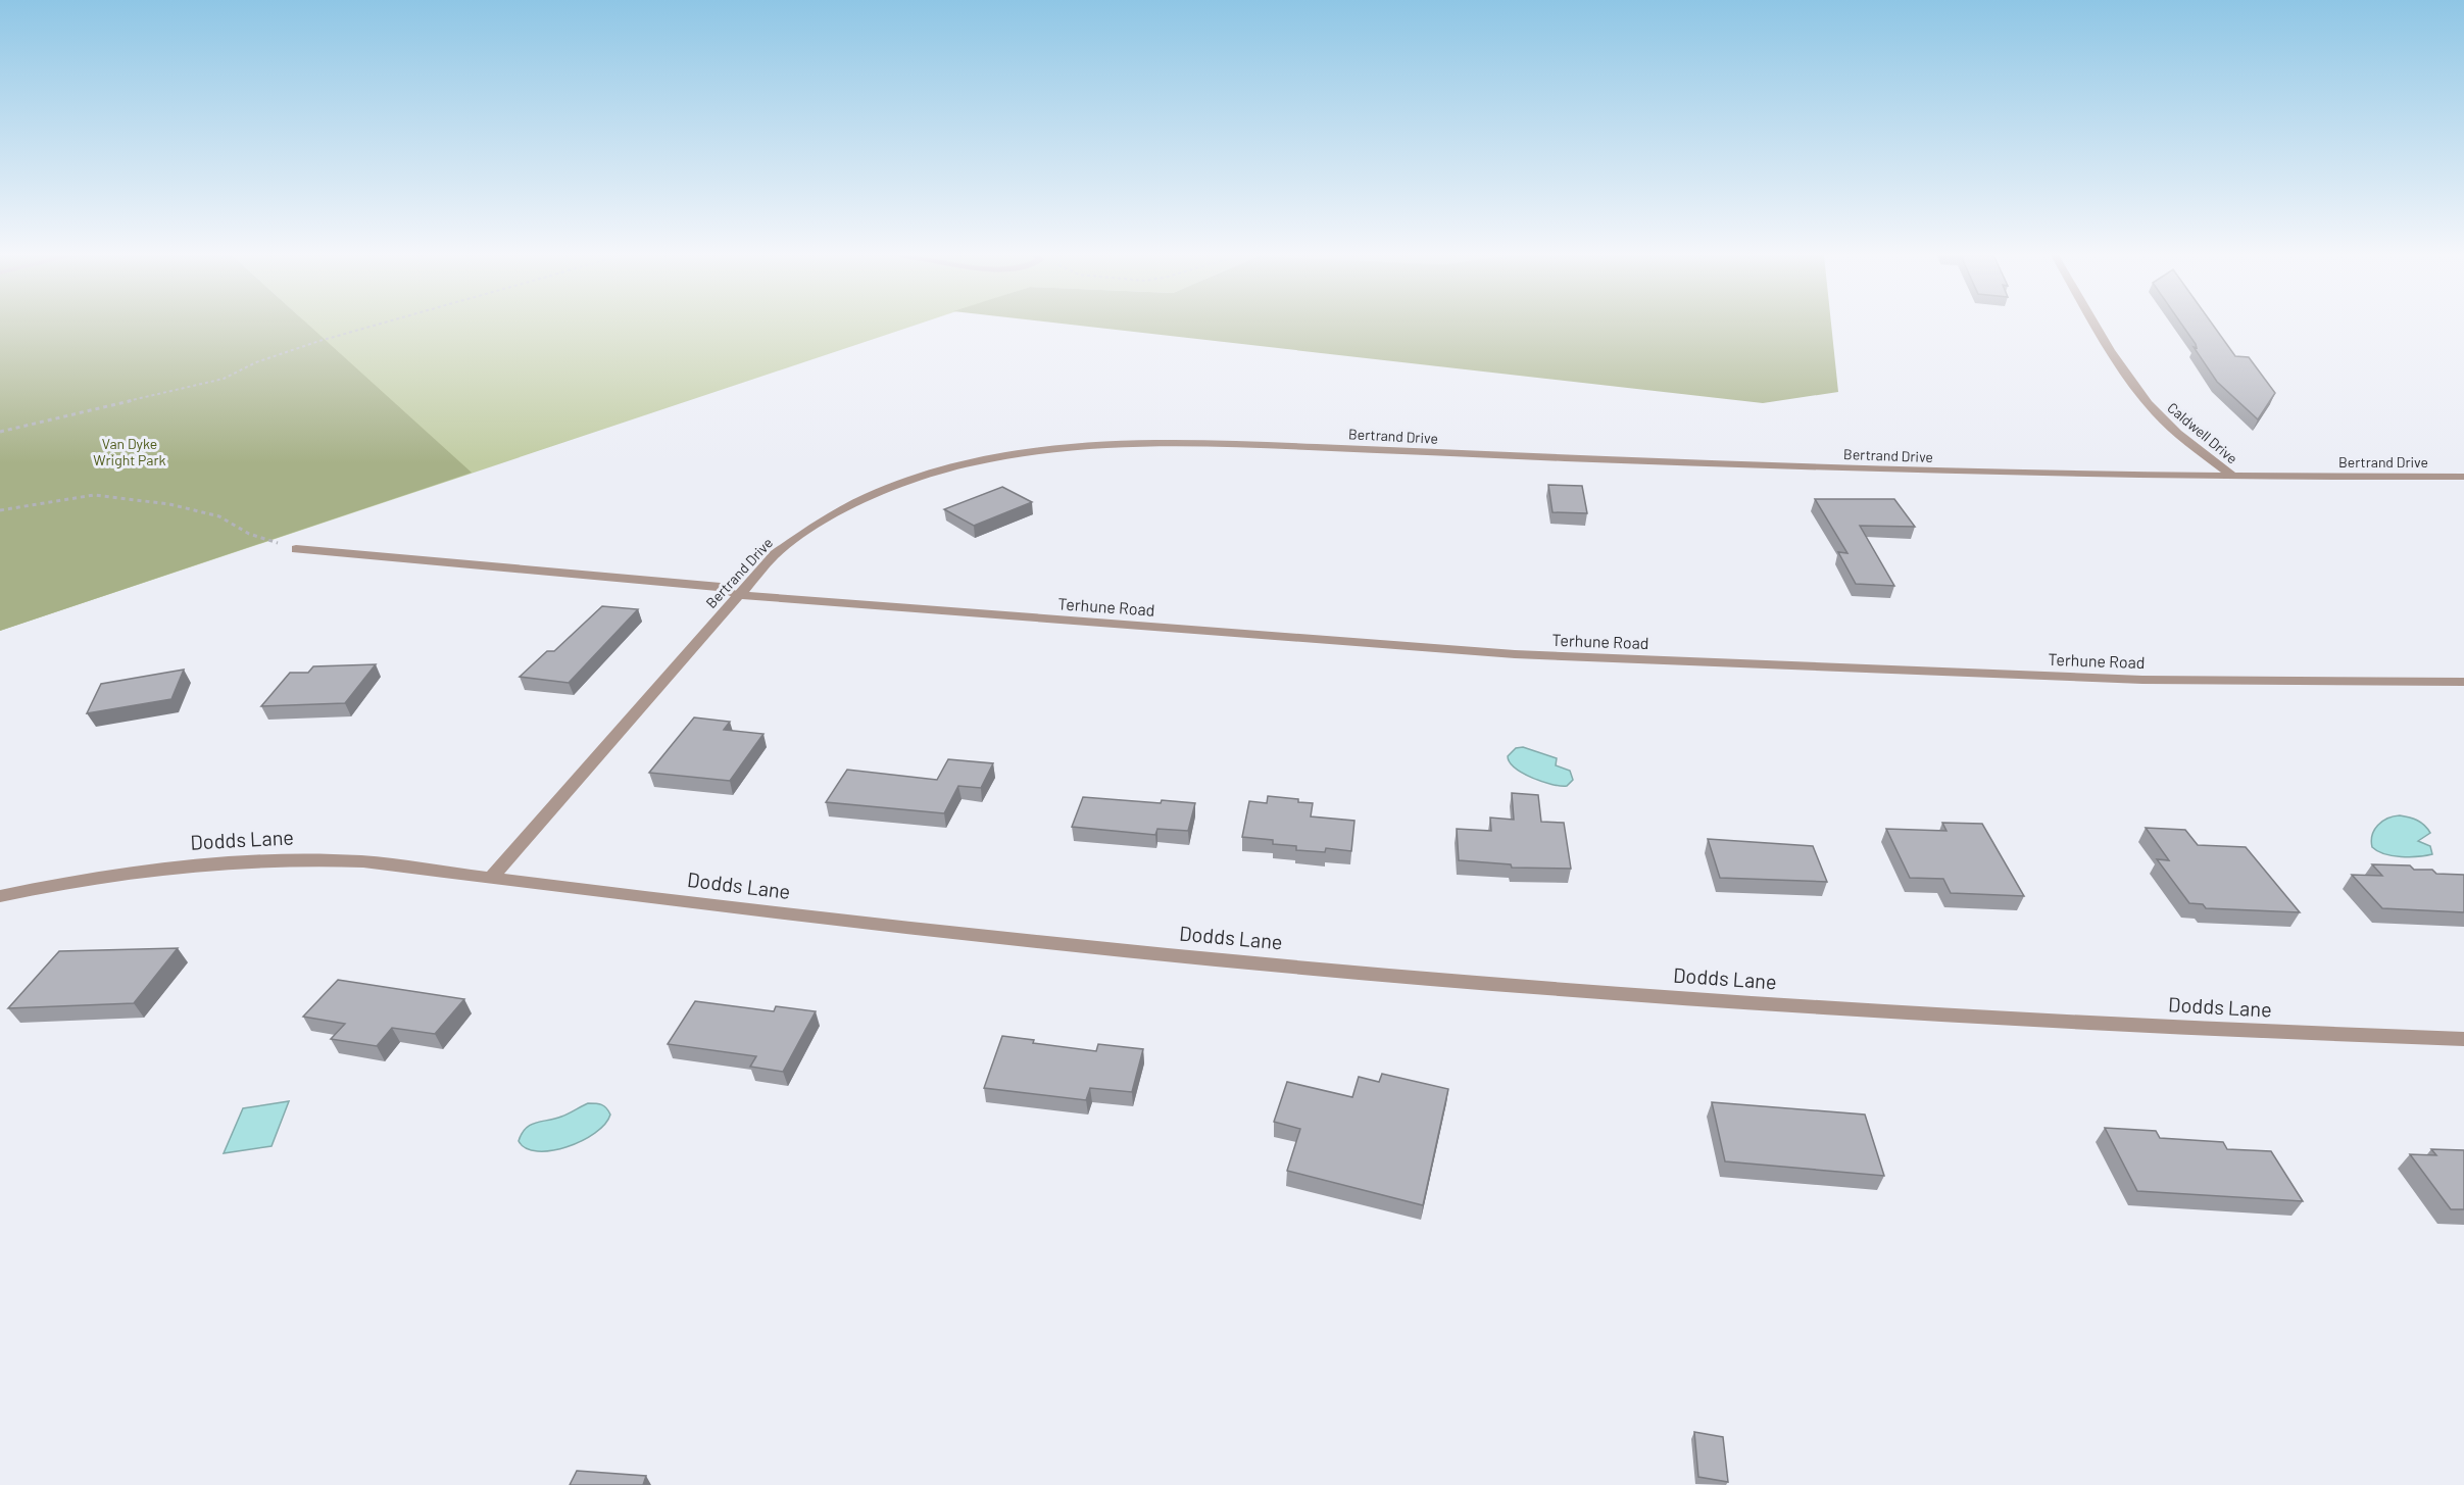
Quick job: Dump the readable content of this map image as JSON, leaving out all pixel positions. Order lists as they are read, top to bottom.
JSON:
{
  "streets": {
    "street": [
      "Caldwell Drive",
      "Bertrand Drive",
      "Terhune Road",
      "Dodds Lane"
    ]
  },
  "crossings": [
    ["Caldwell Drive", "Bertrand Drive"],
    ["Bertrand Drive", "Terhune Road"],
    ["Bertrand Drive", "Dodds Lane"]
  ],
  "parks": ["Van Dyke Wright Park"]
}
